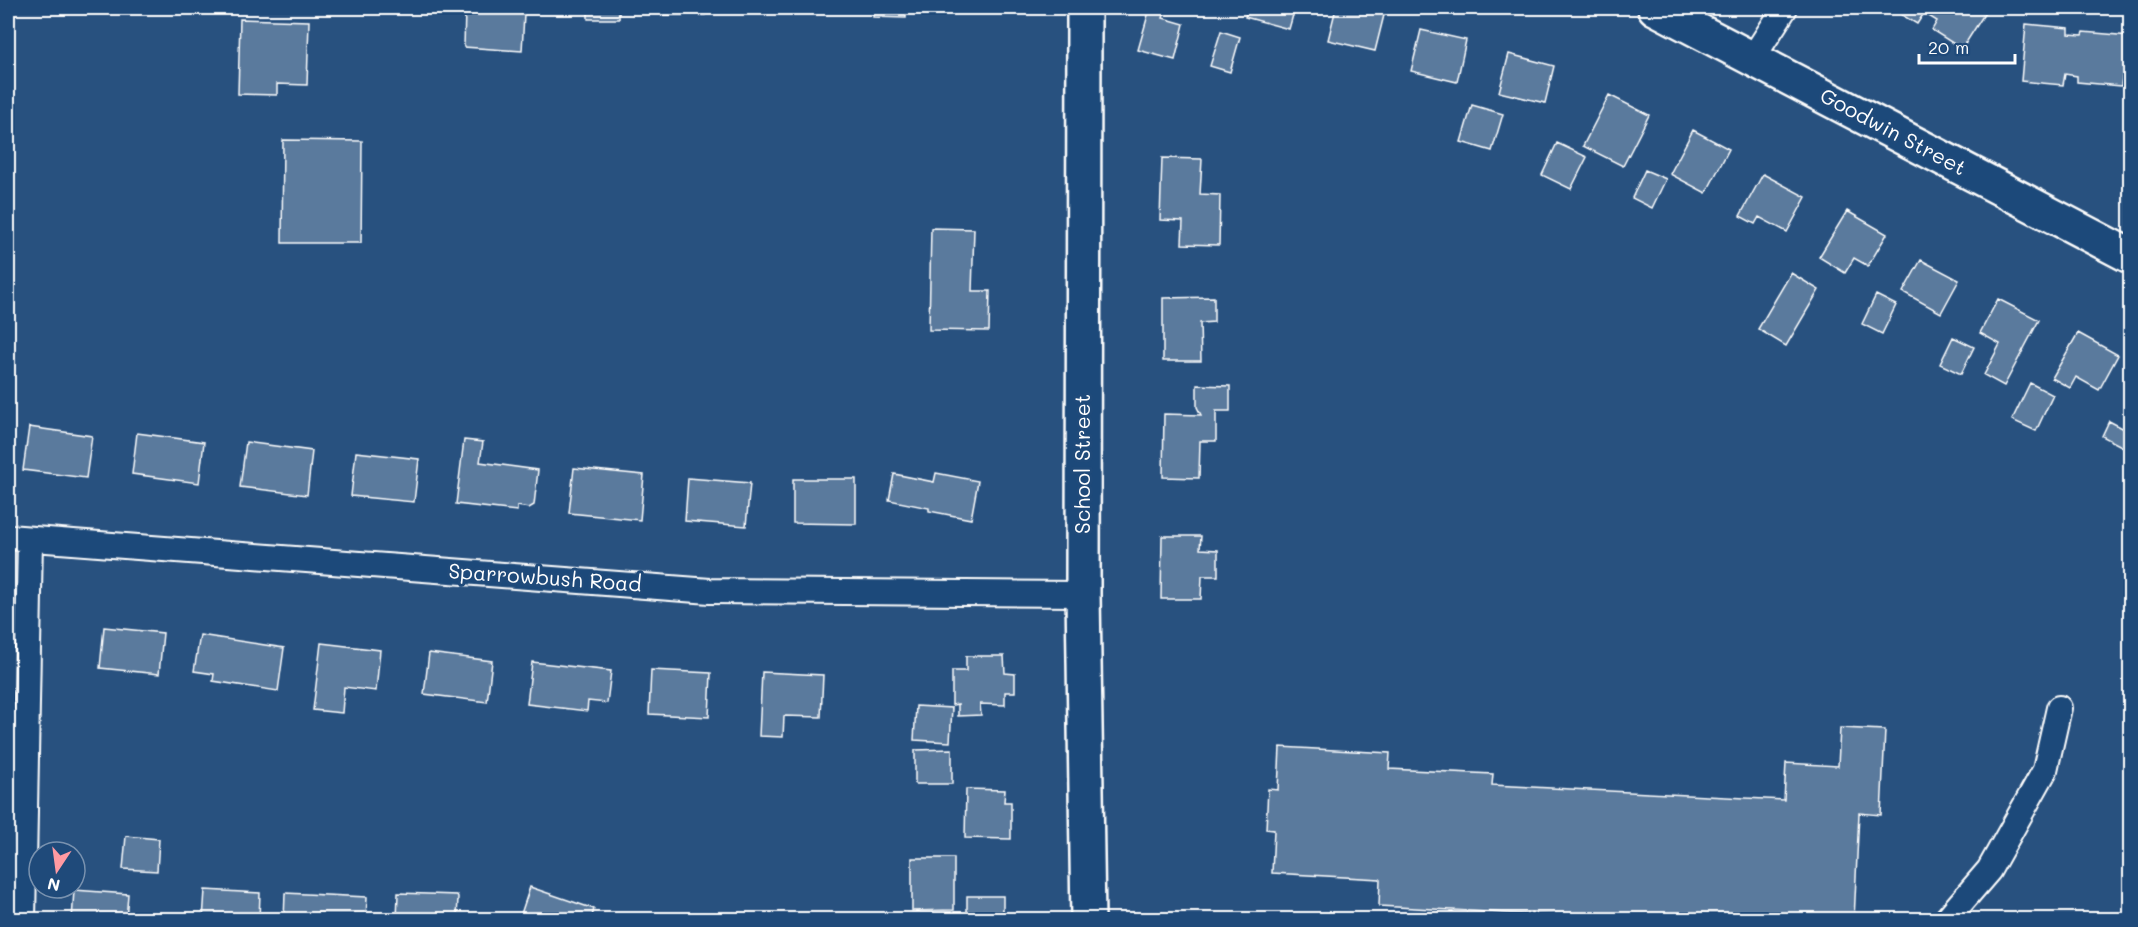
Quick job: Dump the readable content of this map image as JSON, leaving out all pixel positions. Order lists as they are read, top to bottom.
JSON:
{
  "streets": {
    "main road": ["Goodwin Street", "School Street"],
    "street": ["Sparrowbush Road"]
  },
  "crossings": [
    ["School Street", "Sparrowbush Road"]
  ],
  "scale_bar": "20 m",
  "north": "bottom"
}
